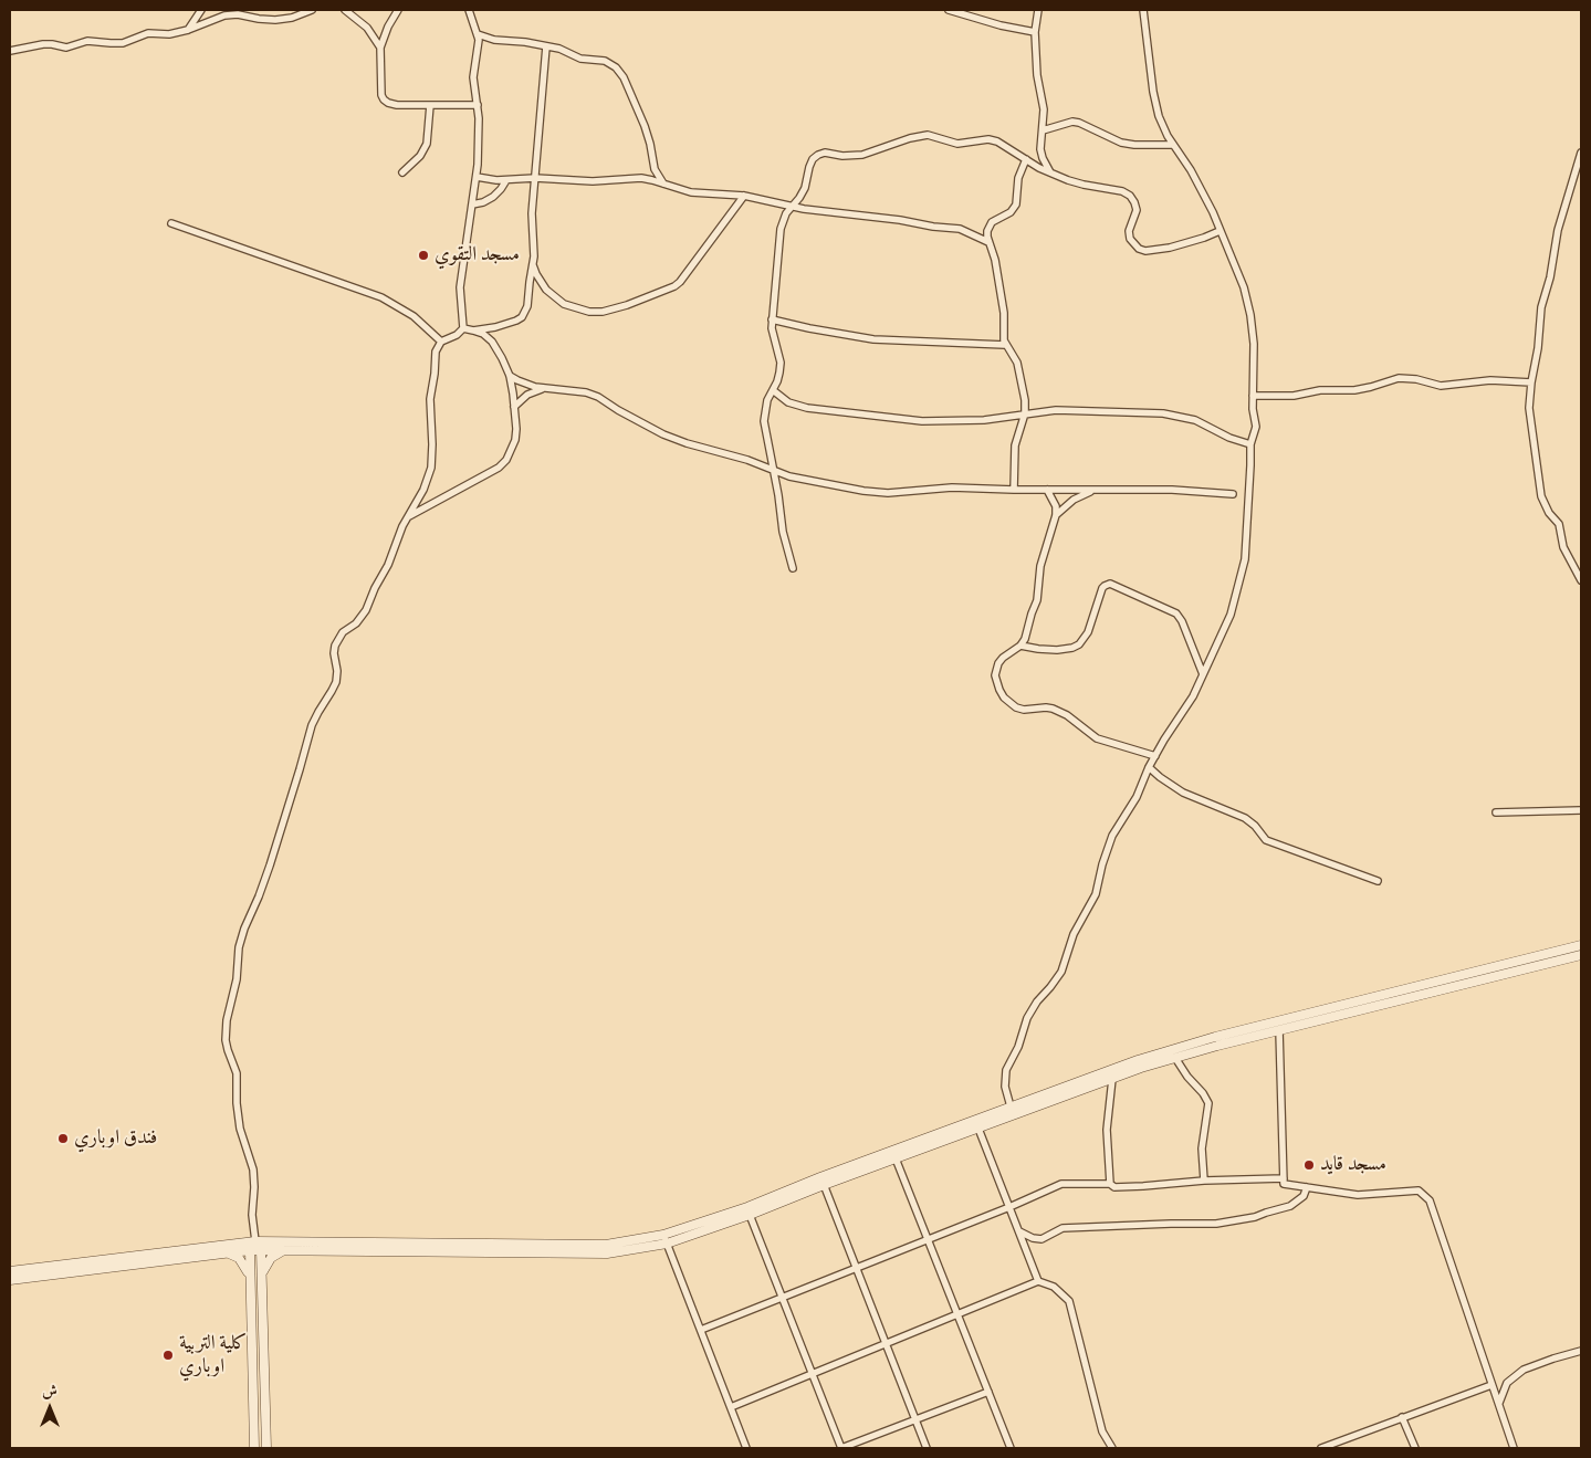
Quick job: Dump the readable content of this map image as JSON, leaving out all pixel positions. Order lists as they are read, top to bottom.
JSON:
{
  "places": [
    "مسجد التقوي",
    "فندق اوباري",
    "مسجد قايد",
    "كلية التربية اوباري"
  ],
  "north": "top"
}
